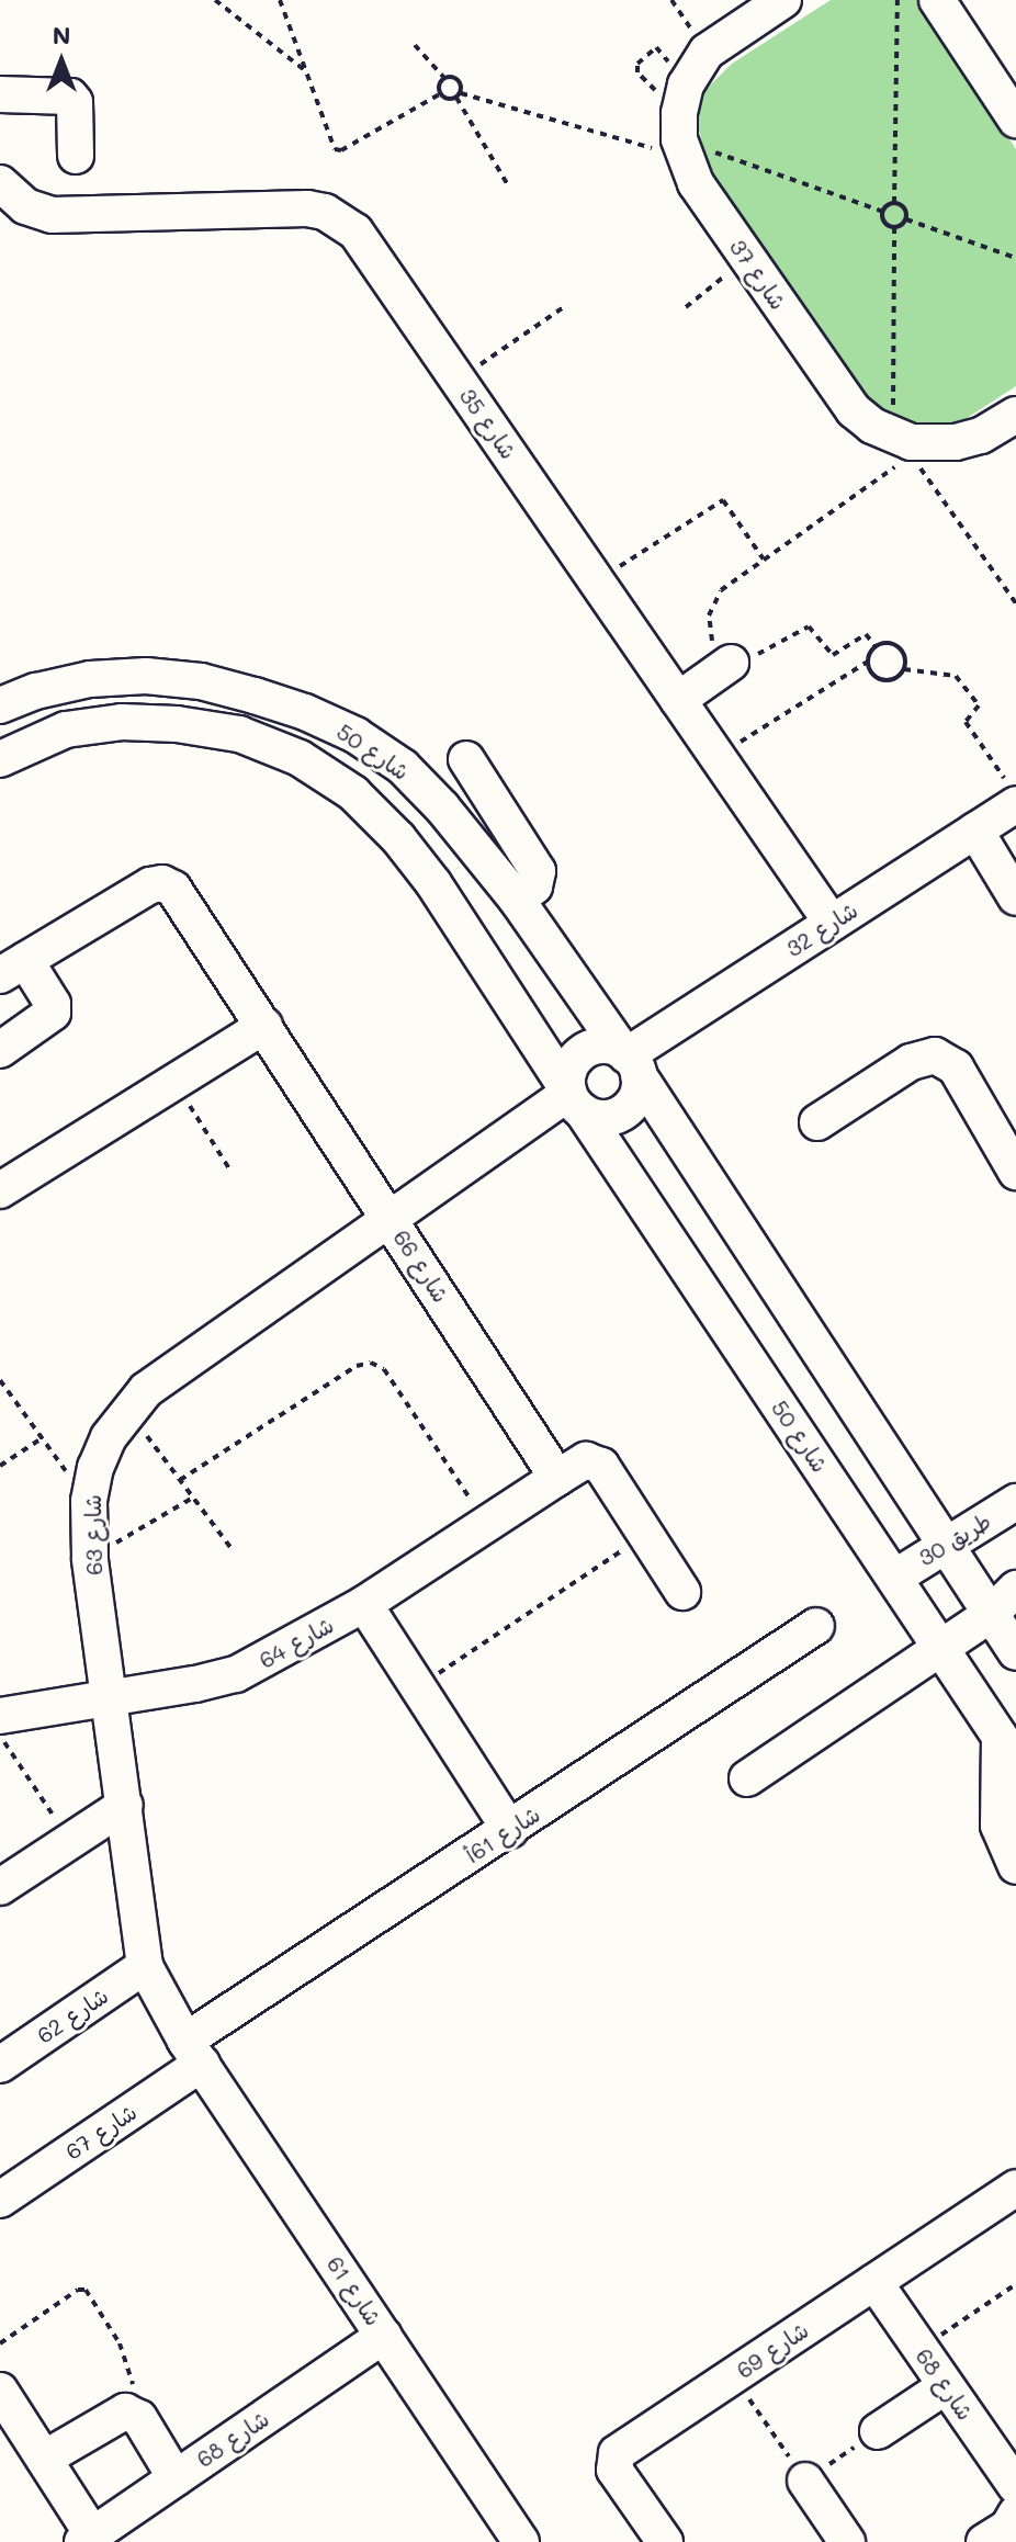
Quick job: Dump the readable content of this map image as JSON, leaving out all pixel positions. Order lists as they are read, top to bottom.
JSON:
{
  "streets": {
    "street": [
      "شارع 37",
      "شارع 35",
      "شارع 50",
      "شارع 32",
      "شارع 66",
      "شارع 63",
      "طريق 30",
      "شارع 64",
      "شارع 61أ",
      "شارع 62",
      "شارع 67",
      "شارع 61",
      "شارع 69",
      "شارع 68"
    ]
  },
  "crossings": [
    ["شارع 35", "شارع 32"],
    ["شارع 50", "شارع 32"],
    ["شارع 50", "شارع 63"],
    ["شارع 50", "طريق 30"],
    ["شارع 32", "شارع 63"],
    ["شارع 66", "شارع 63"],
    ["شارع 66", "شارع 64"],
    ["شارع 63", "شارع 64"],
    ["شارع 63", "شارع 61أ"],
    ["شارع 63", "شارع 62"],
    ["شارع 63", "شارع 67"],
    ["شارع 63", "شارع 61"],
    ["شارع 61أ", "شارع 67"],
    ["شارع 61أ", "شارع 61"],
    ["شارع 67", "شارع 61"],
    ["شارع 61", "شارع 68"],
    ["شارع 69", "شارع 68"]
  ],
  "north": "top"
}
